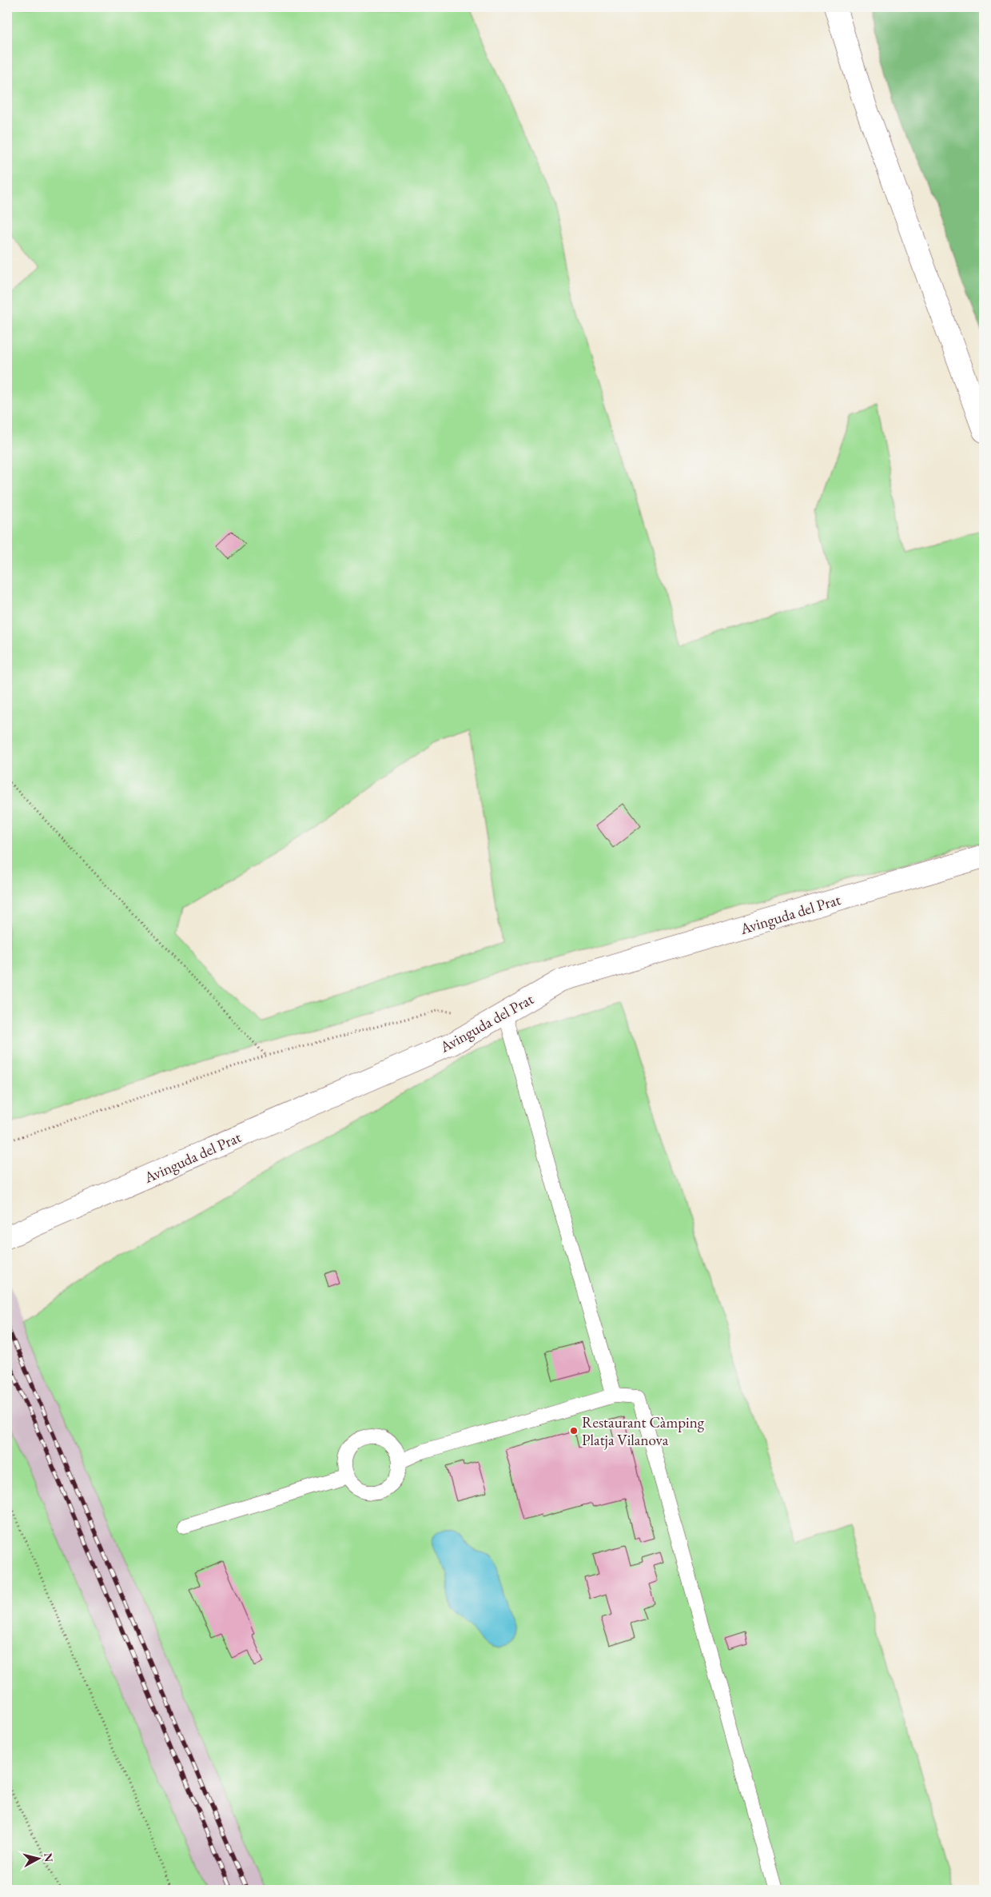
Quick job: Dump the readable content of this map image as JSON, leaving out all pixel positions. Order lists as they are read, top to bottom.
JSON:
{
  "streets": {
    "street": ["Avinguda del Prat"]
  },
  "places": ["Restaurant Càmping Platja Vilanova"],
  "north": "right"
}
